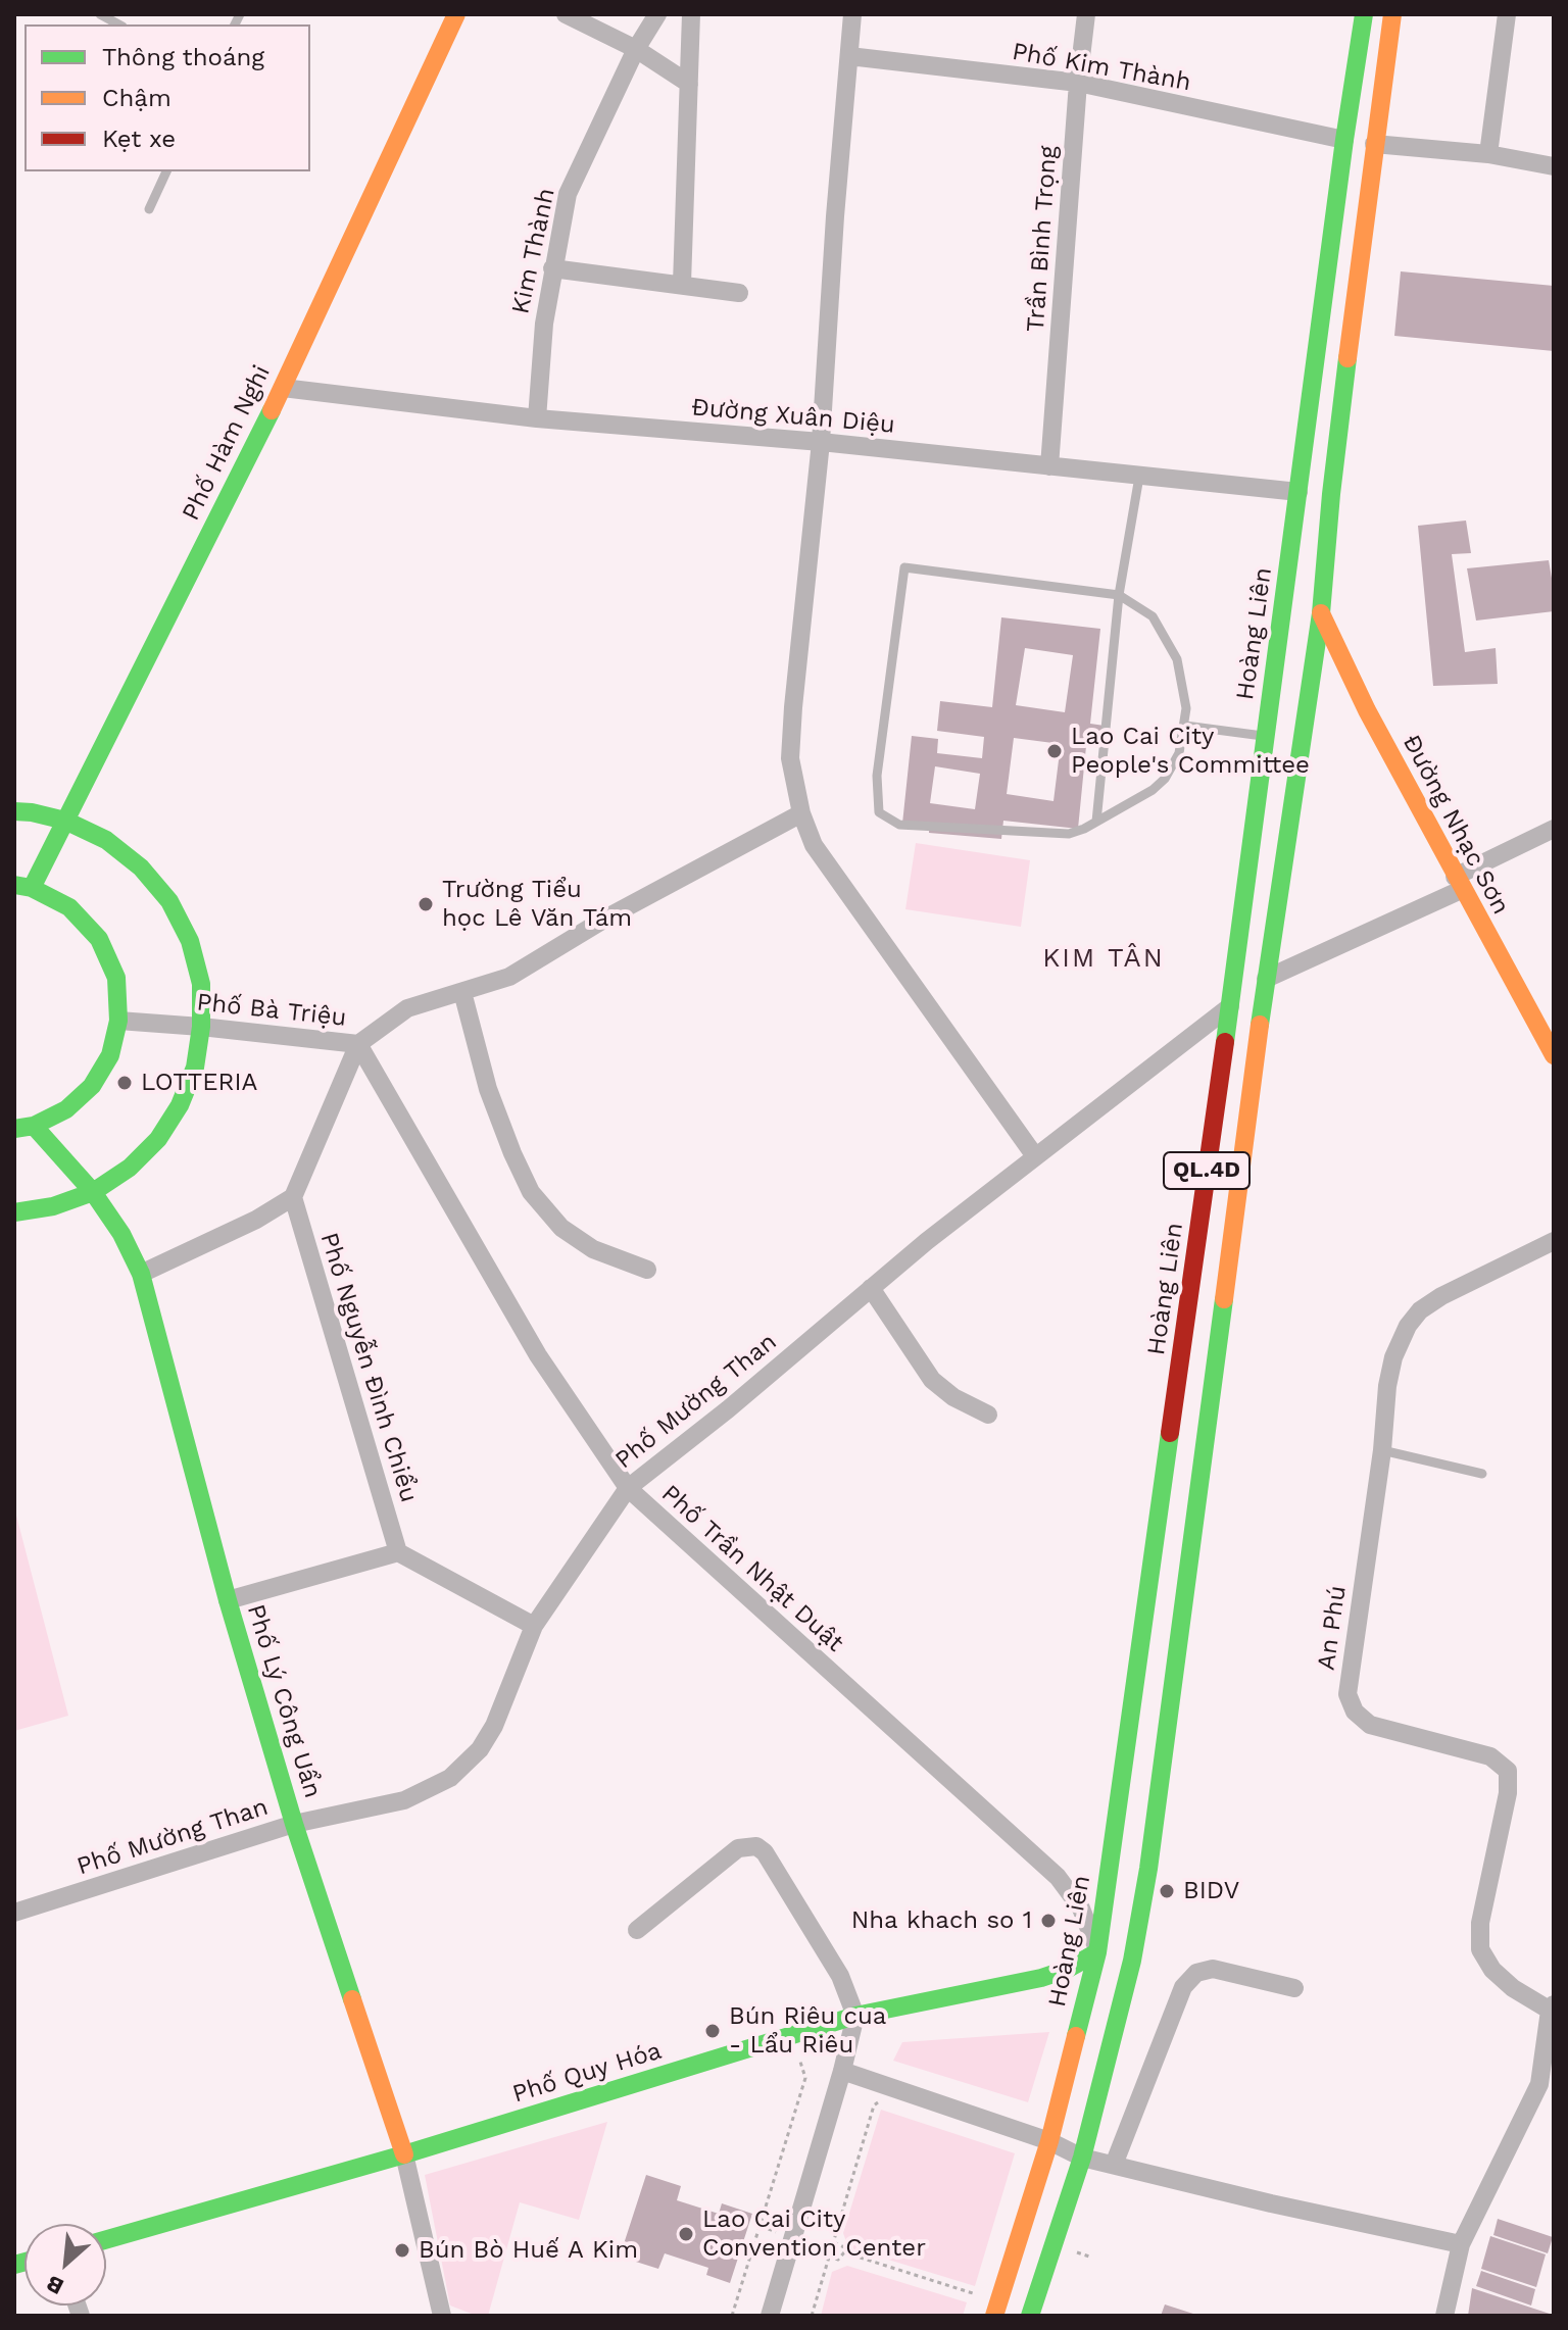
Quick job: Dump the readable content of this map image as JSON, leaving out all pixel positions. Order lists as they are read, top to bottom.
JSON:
{
  "streets": {
    "main road": [
      "Phố Hàm Nghi",
      "Hoàng Liên",
      "Đường Nhạc Sơn",
      "QL.4D",
      "Phố Lý Công Uẩn",
      "Phố Quy Hóa"
    ],
    "street": [
      "Phố Kim Thành",
      "Trần Bình Trọng",
      "Kim Thành",
      "Đường Xuân Diệu",
      "Phố Bà Triệu",
      "Phố Nguyễn Đình Chiểu",
      "Phố Mường Than",
      "Phố Trần Nhật Duật",
      "An Phú"
    ]
  },
  "crossings": [
    ["Phố Kim Thành", "Trần Bình Trọng"],
    ["Phố Kim Thành", "Hoàng Liên"],
    ["Trần Bình Trọng", "Đường Xuân Diệu"],
    ["Kim Thành", "Đường Xuân Diệu"],
    ["Đường Xuân Diệu", "Phố Hàm Nghi"],
    ["Đường Xuân Diệu", "Hoàng Liên"],
    ["Hoàng Liên", "Đường Nhạc Sơn"],
    ["Hoàng Liên", "Phố Mường Than"],
    ["Hoàng Liên", "Phố Trần Nhật Duật"],
    ["Hoàng Liên", "Phố Quy Hóa"],
    ["Phố Bà Triệu", "Phố Trần Nhật Duật"],
    ["Phố Mường Than", "Phố Trần Nhật Duật"],
    ["Phố Mường Than", "Phố Lý Công Uẩn"],
    ["Phố Trần Nhật Duật", "Phố Quy Hóa"],
    ["Phố Lý Công Uẩn", "Phố Quy Hóa"]
  ],
  "districts": ["KIM TÂN"],
  "places": [
    "Lao Cai City People's Committee",
    "Trường Tiểu học Lê Văn Tám",
    "LOTTERIA",
    "BIDV",
    "Nha khach so 1",
    "Bún Riêu cua - Lẩu Riêu",
    "Lao Cai City Convention Center",
    "Bún Bò Huế A Kim"
  ],
  "legend": ["Thông thoáng", "Chậm", "Kẹt xe"],
  "north": "bottom left"
}
